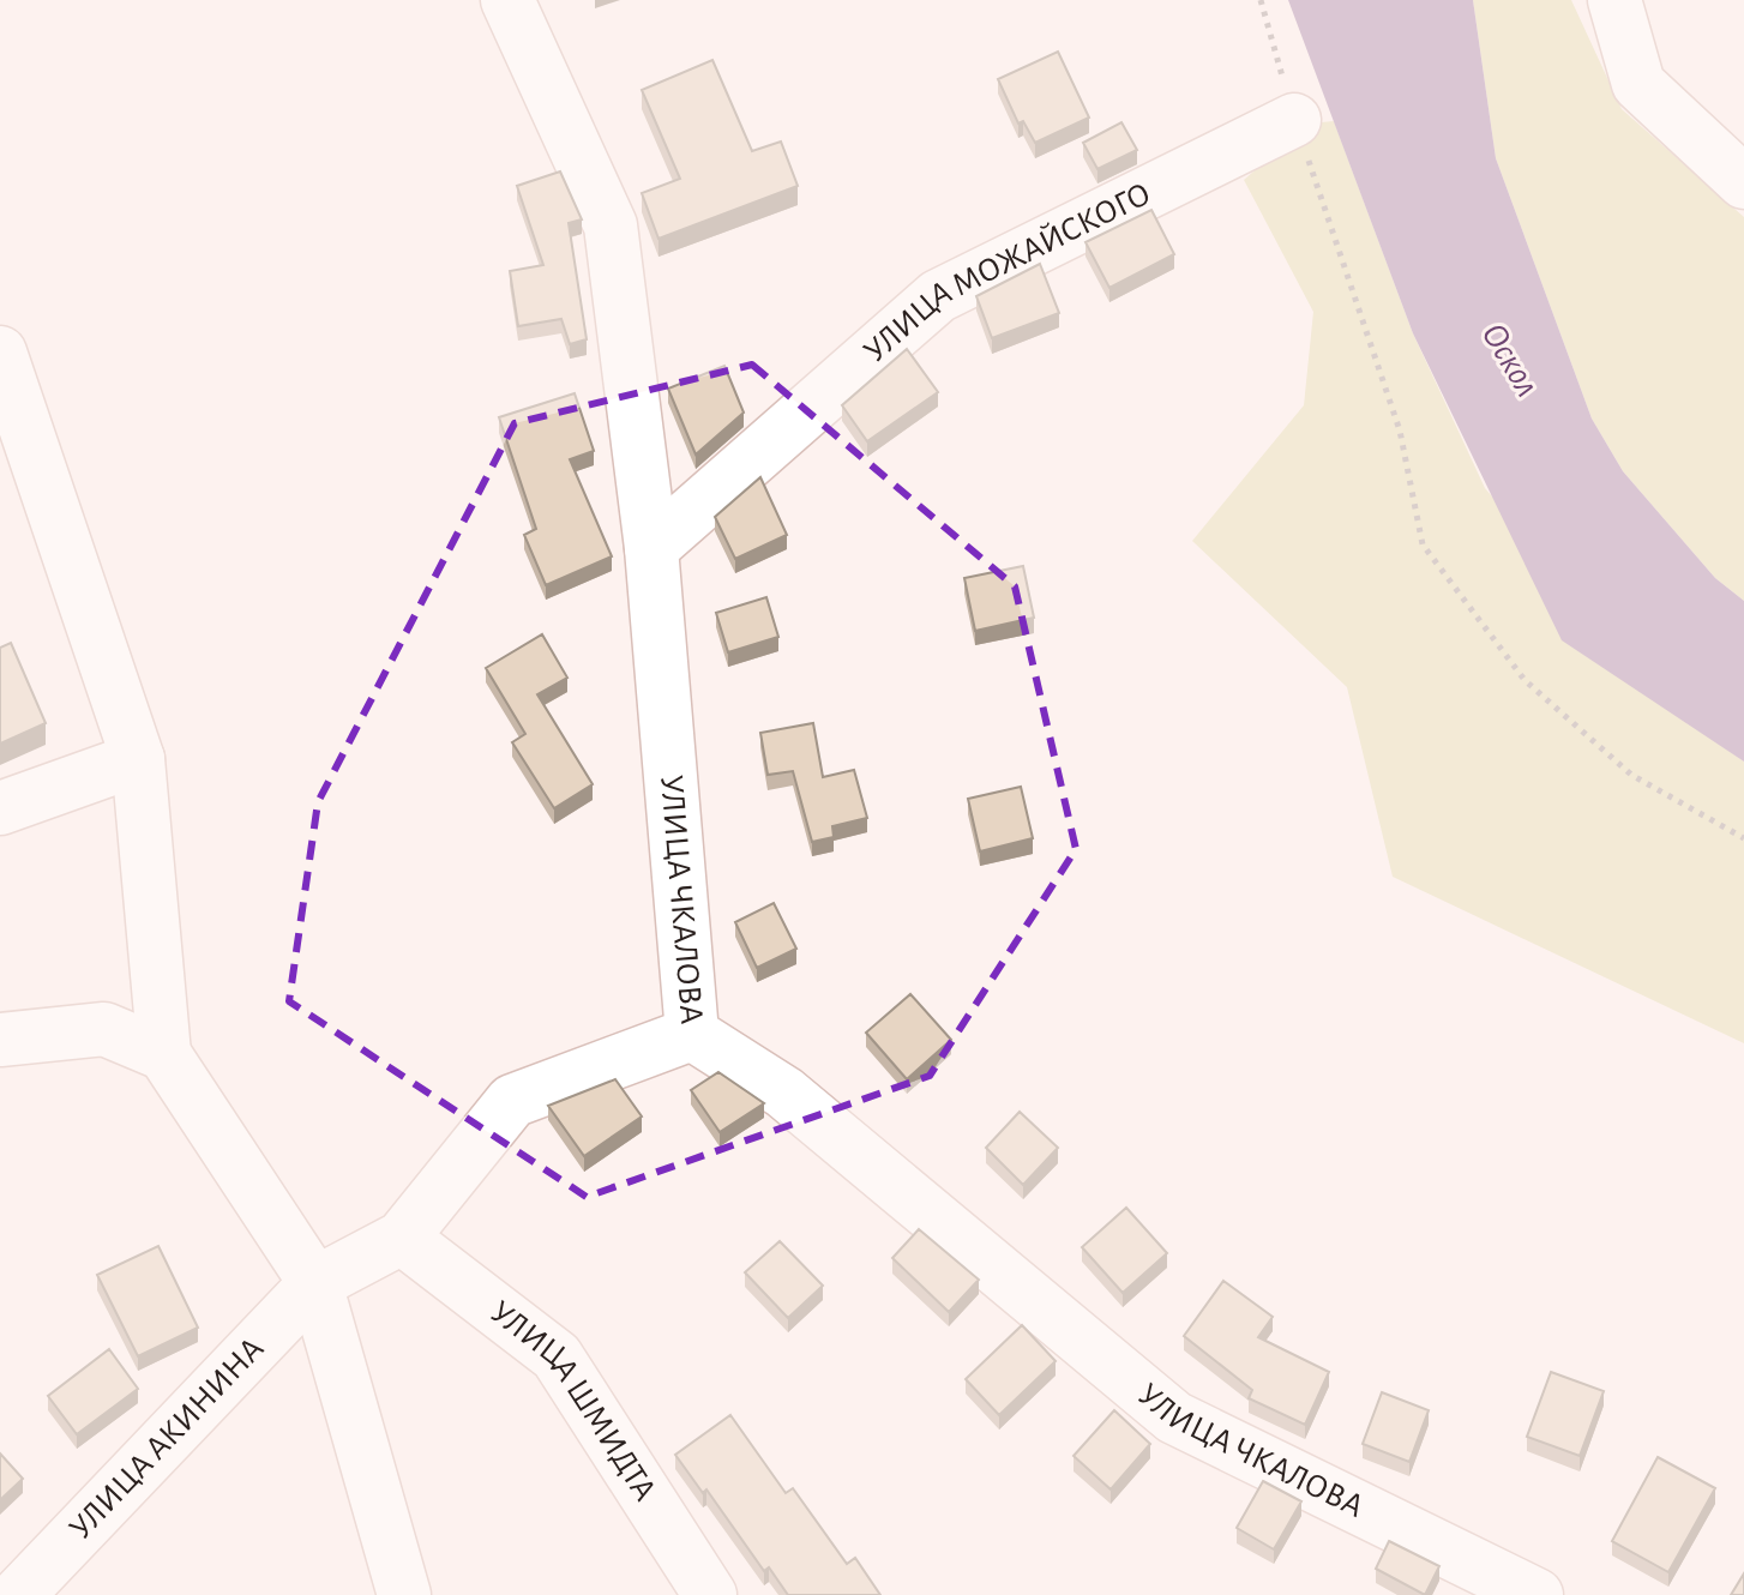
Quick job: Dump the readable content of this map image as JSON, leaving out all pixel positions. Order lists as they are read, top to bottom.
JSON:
{
  "streets": {
    "street": [
      "УЛИЦА МОЖАЙСКОГО",
      "УЛИЦА ЧКАЛОВА",
      "УЛИЦА ШМИДТА",
      "УЛИЦА АКИНИНА"
    ]
  },
  "crossings": [
    ["УЛИЦА МОЖАЙСКОГО", "УЛИЦА ЧКАЛОВА"],
    ["УЛИЦА ЧКАЛОВА", "УЛИЦА АКИНИНА"],
    ["УЛИЦА ШМИДТА", "УЛИЦА АКИНИНА"]
  ],
  "water": ["Оскол"]
}
